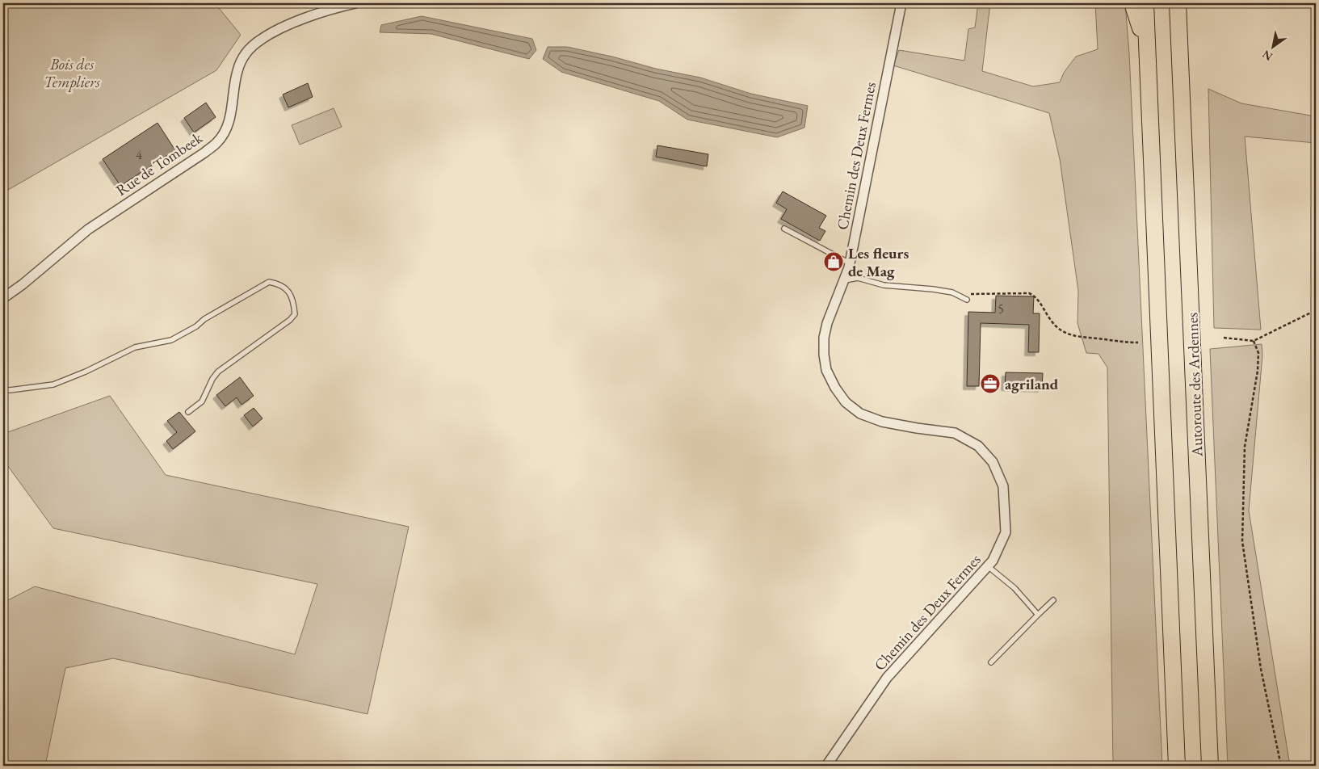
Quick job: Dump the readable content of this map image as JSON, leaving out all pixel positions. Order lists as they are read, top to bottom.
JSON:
{
  "streets": {
    "highway": ["Autoroute des Ardennes"],
    "street": ["Chemin des Deux Fermes", "Rue de Tombeek"]
  },
  "parks": ["Bois des Templiers"],
  "places": {
    "shop": ["Les fleurs de Mag"],
    "office": ["agriland"]
  },
  "house_numbers": ["4", "5"],
  "north": "bottom left"
}
